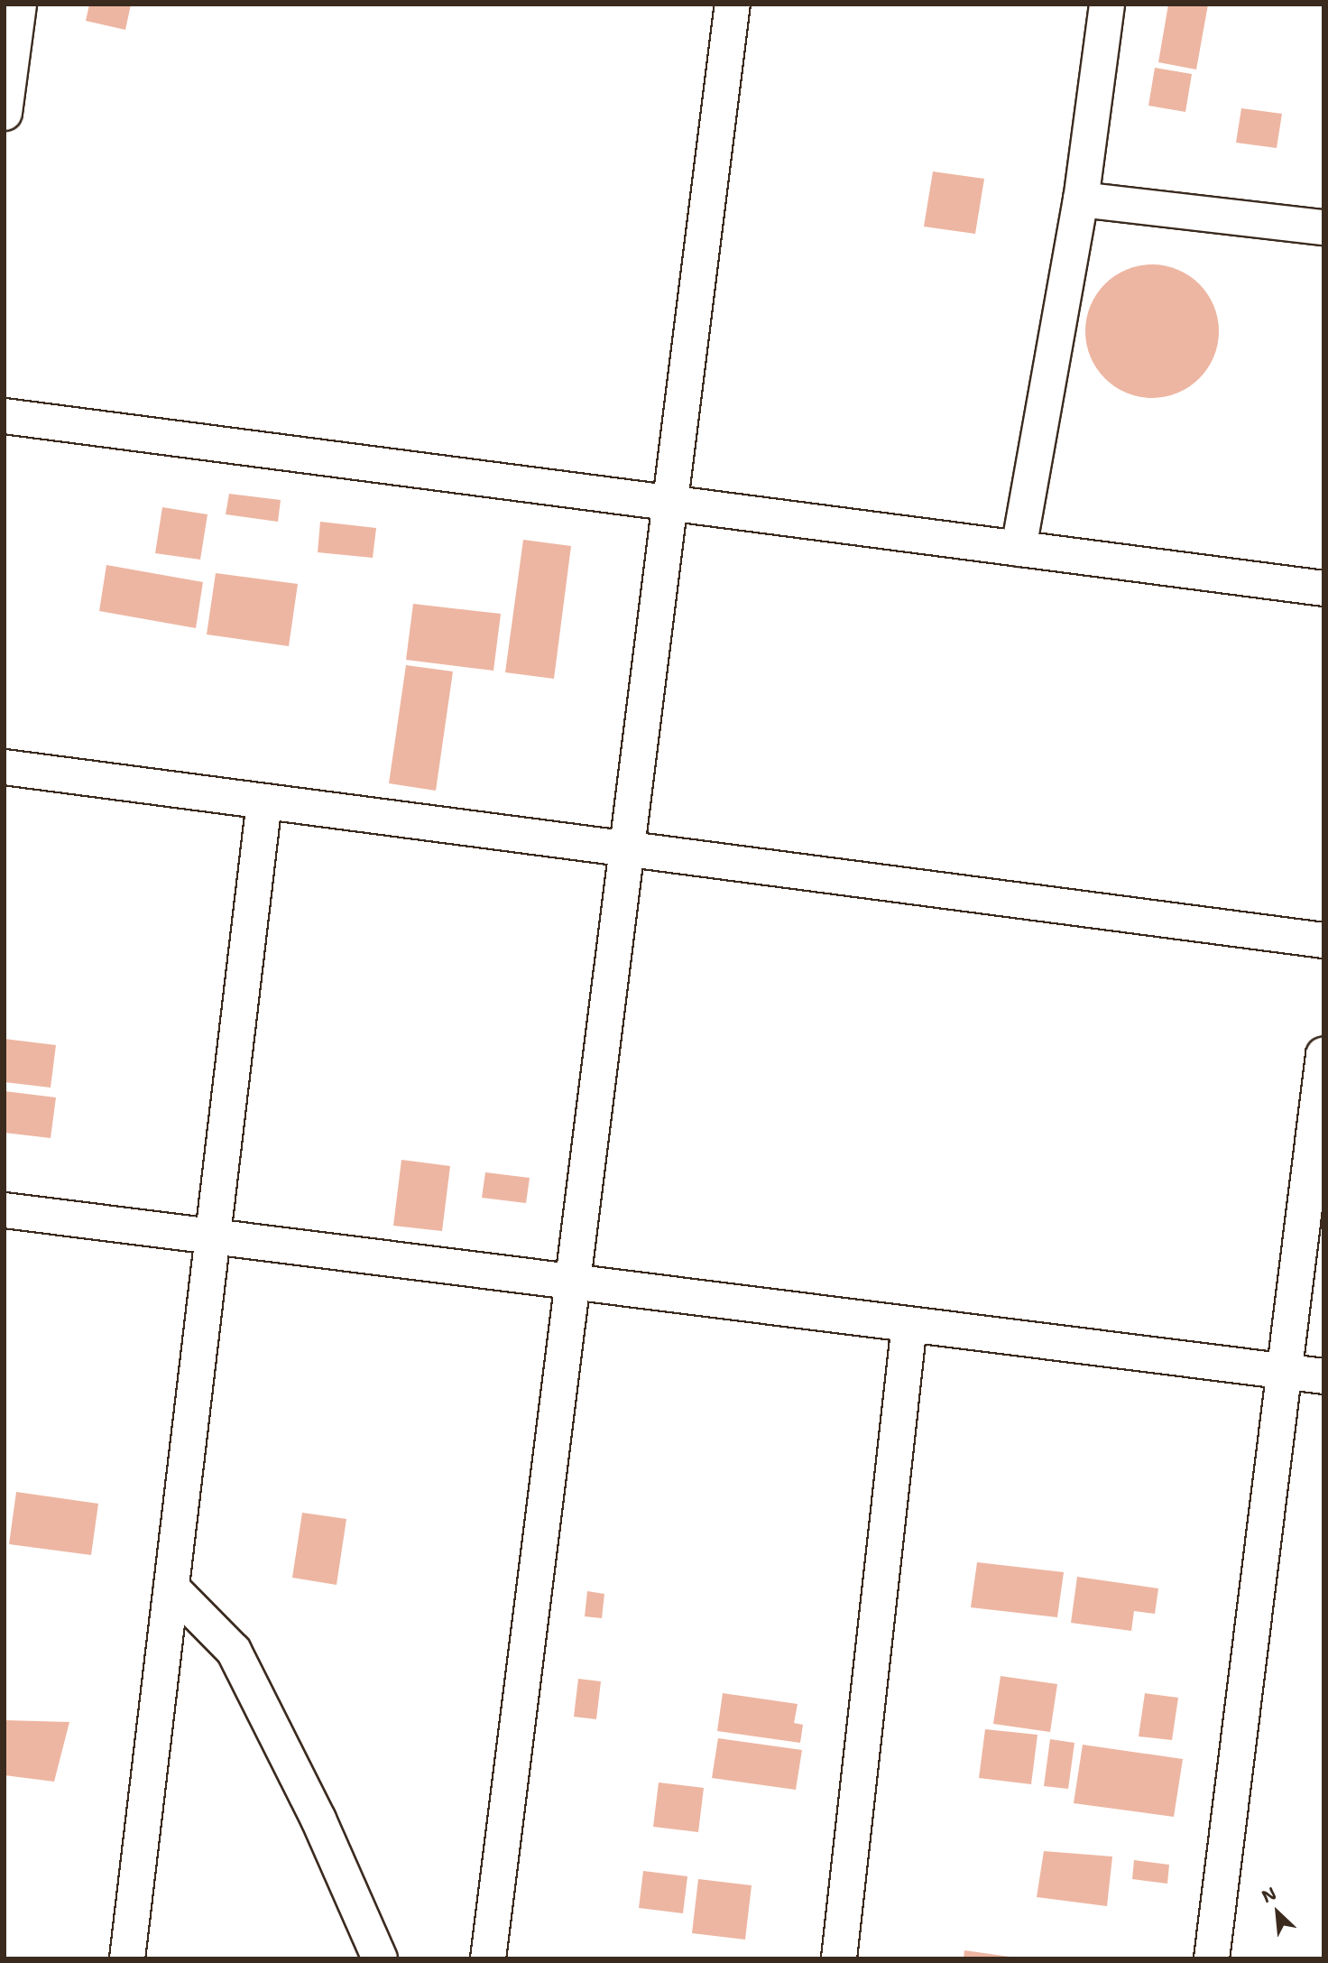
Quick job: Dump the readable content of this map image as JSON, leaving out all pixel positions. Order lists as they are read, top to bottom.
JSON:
{
  "north": "top left"
}
